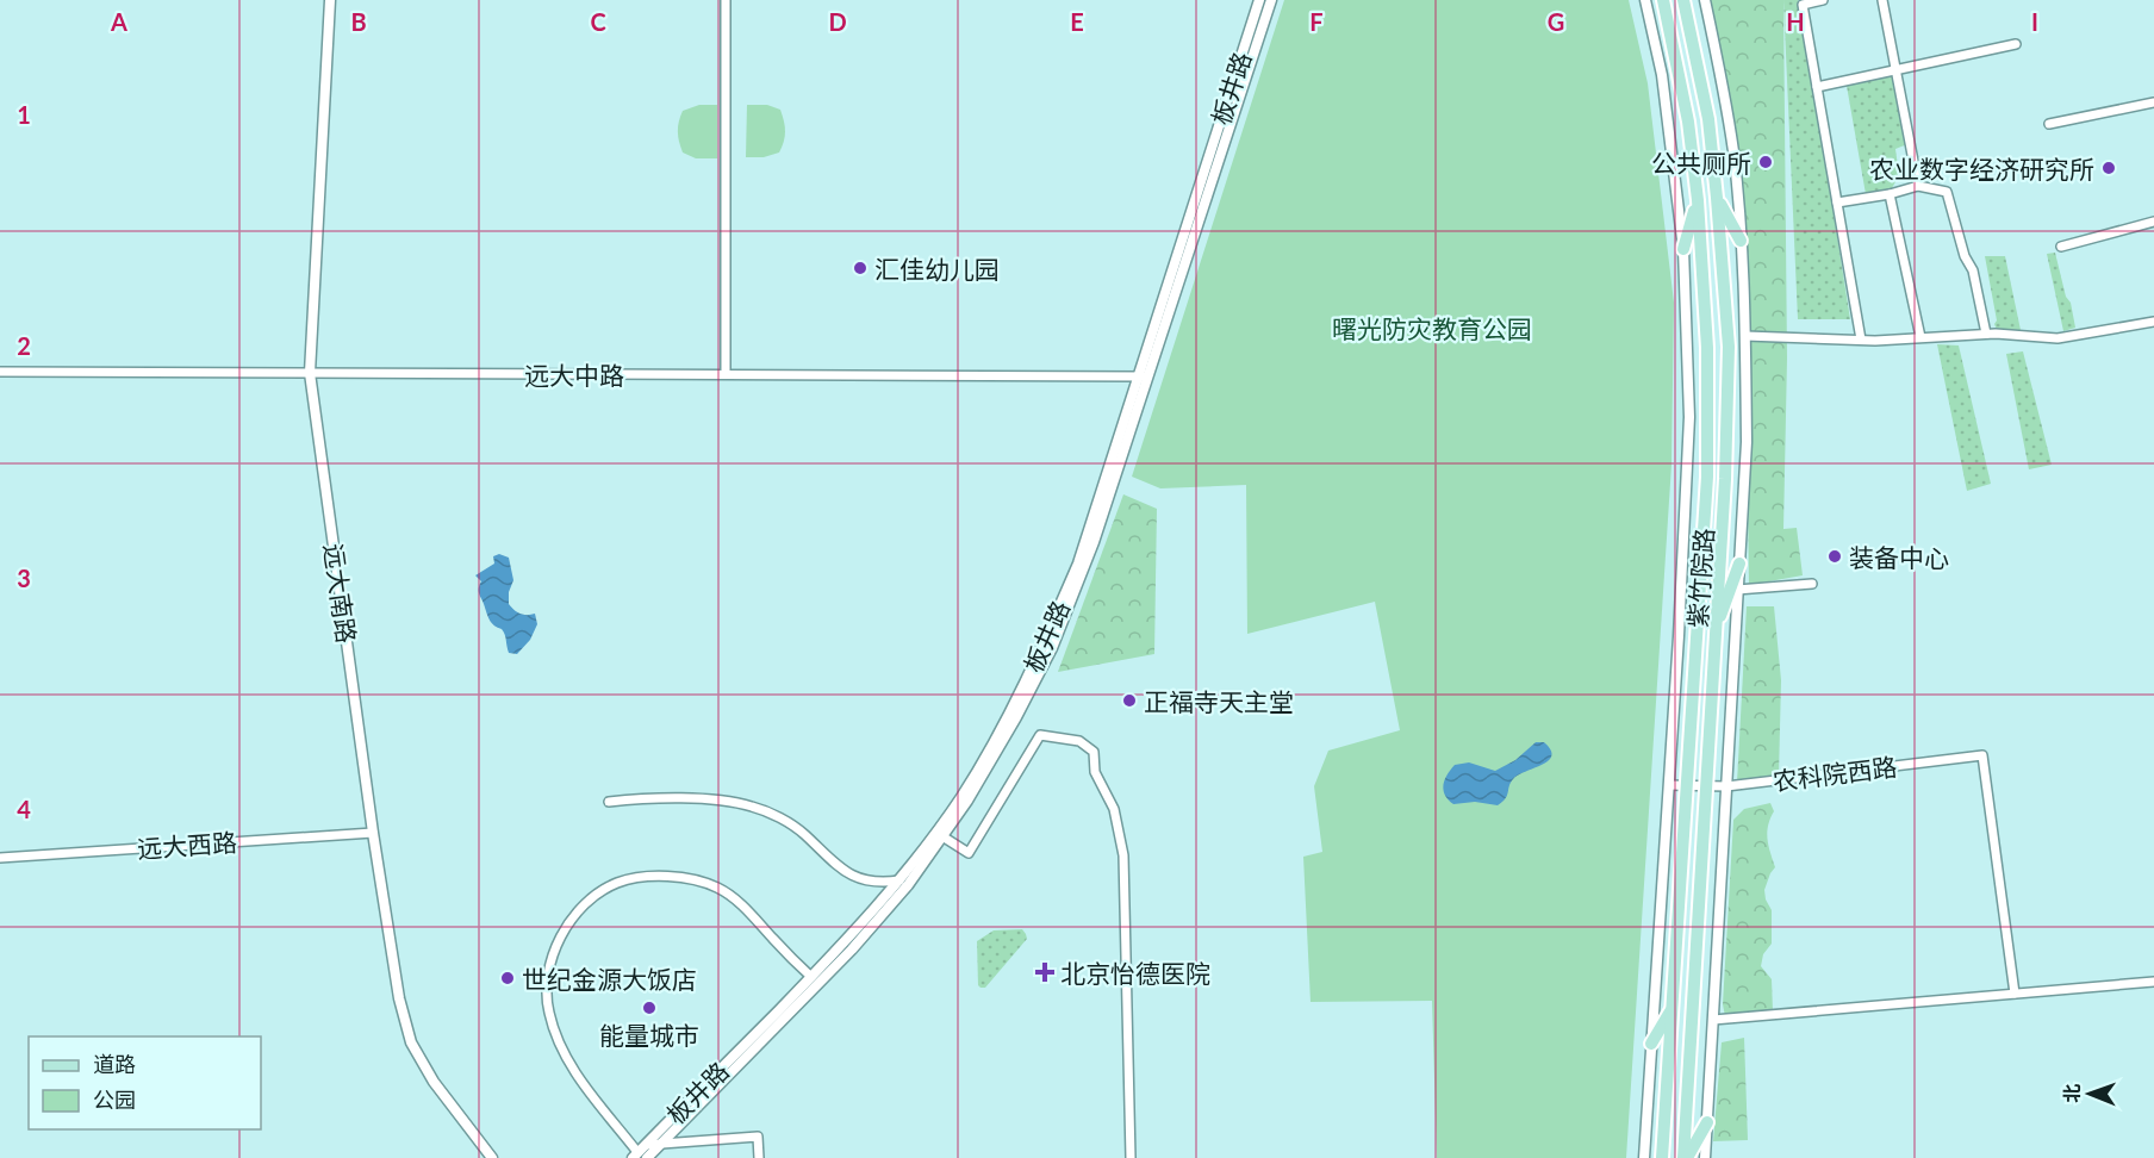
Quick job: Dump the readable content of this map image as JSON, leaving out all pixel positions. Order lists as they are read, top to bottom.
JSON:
{
  "streets": {
    "main road": ["紫竹院路"],
    "street": [
      "板井路",
      "远大中路",
      "远大南路",
      "农科院西路",
      "远大西路"
    ]
  },
  "crossings": [
    ["板井路", "远大中路"],
    ["远大中路", "远大南路"],
    ["紫竹院路", "农科院西路"],
    ["远大南路", "远大西路"]
  ],
  "parks": ["曙光防灾教育公园"],
  "places": {
    "other": [
      "公共厕所",
      "农业数字经济研究所",
      "汇佳幼儿园",
      "装备中心",
      "正福寺天主堂",
      "世纪金源大饭店",
      "能量城市"
    ],
    "health": ["北京怡德医院"]
  },
  "legend": ["道路", "公园"],
  "north": "left",
  "grid": {
    "columns": [
      "A",
      "B",
      "C",
      "D",
      "E",
      "F",
      "G",
      "H",
      "I"
    ],
    "rows": [
      "1",
      "2",
      "3",
      "4"
    ]
  }
}
